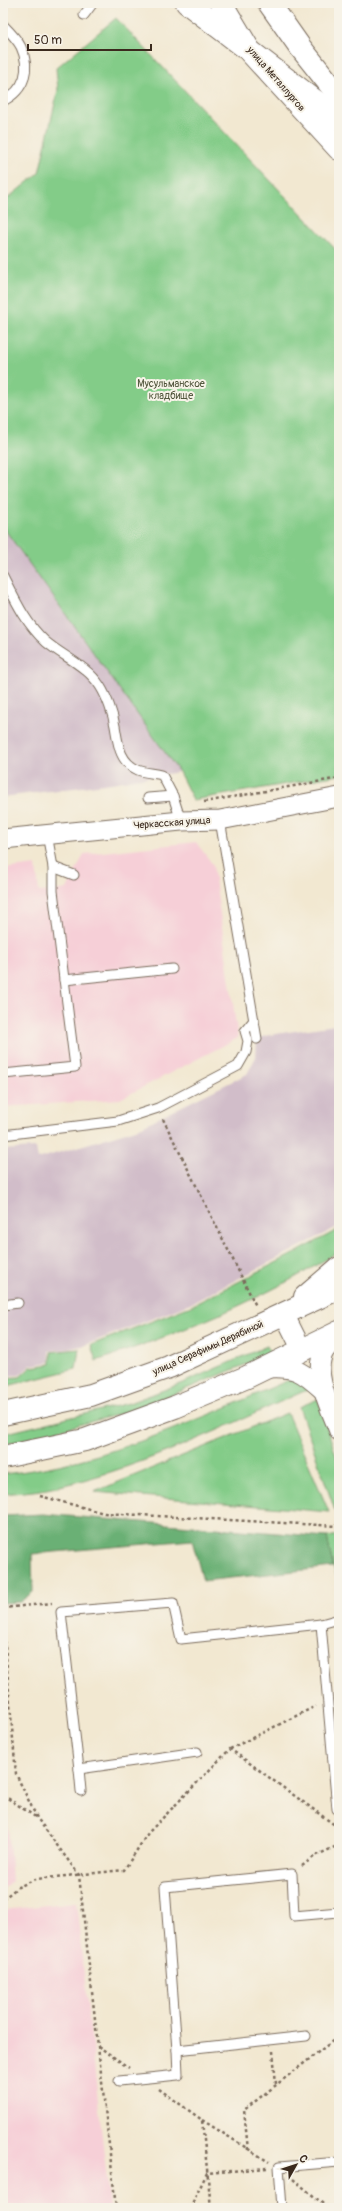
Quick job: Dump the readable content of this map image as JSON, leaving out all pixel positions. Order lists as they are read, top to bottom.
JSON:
{
  "streets": {
    "main road": ["улица Металлургов", "улица Серафимы Дерябиной"],
    "street": ["Черкасская улица"]
  },
  "parks": ["Мусульманское кладбище"],
  "scale_bar": "50 m",
  "north": "top right"
}
